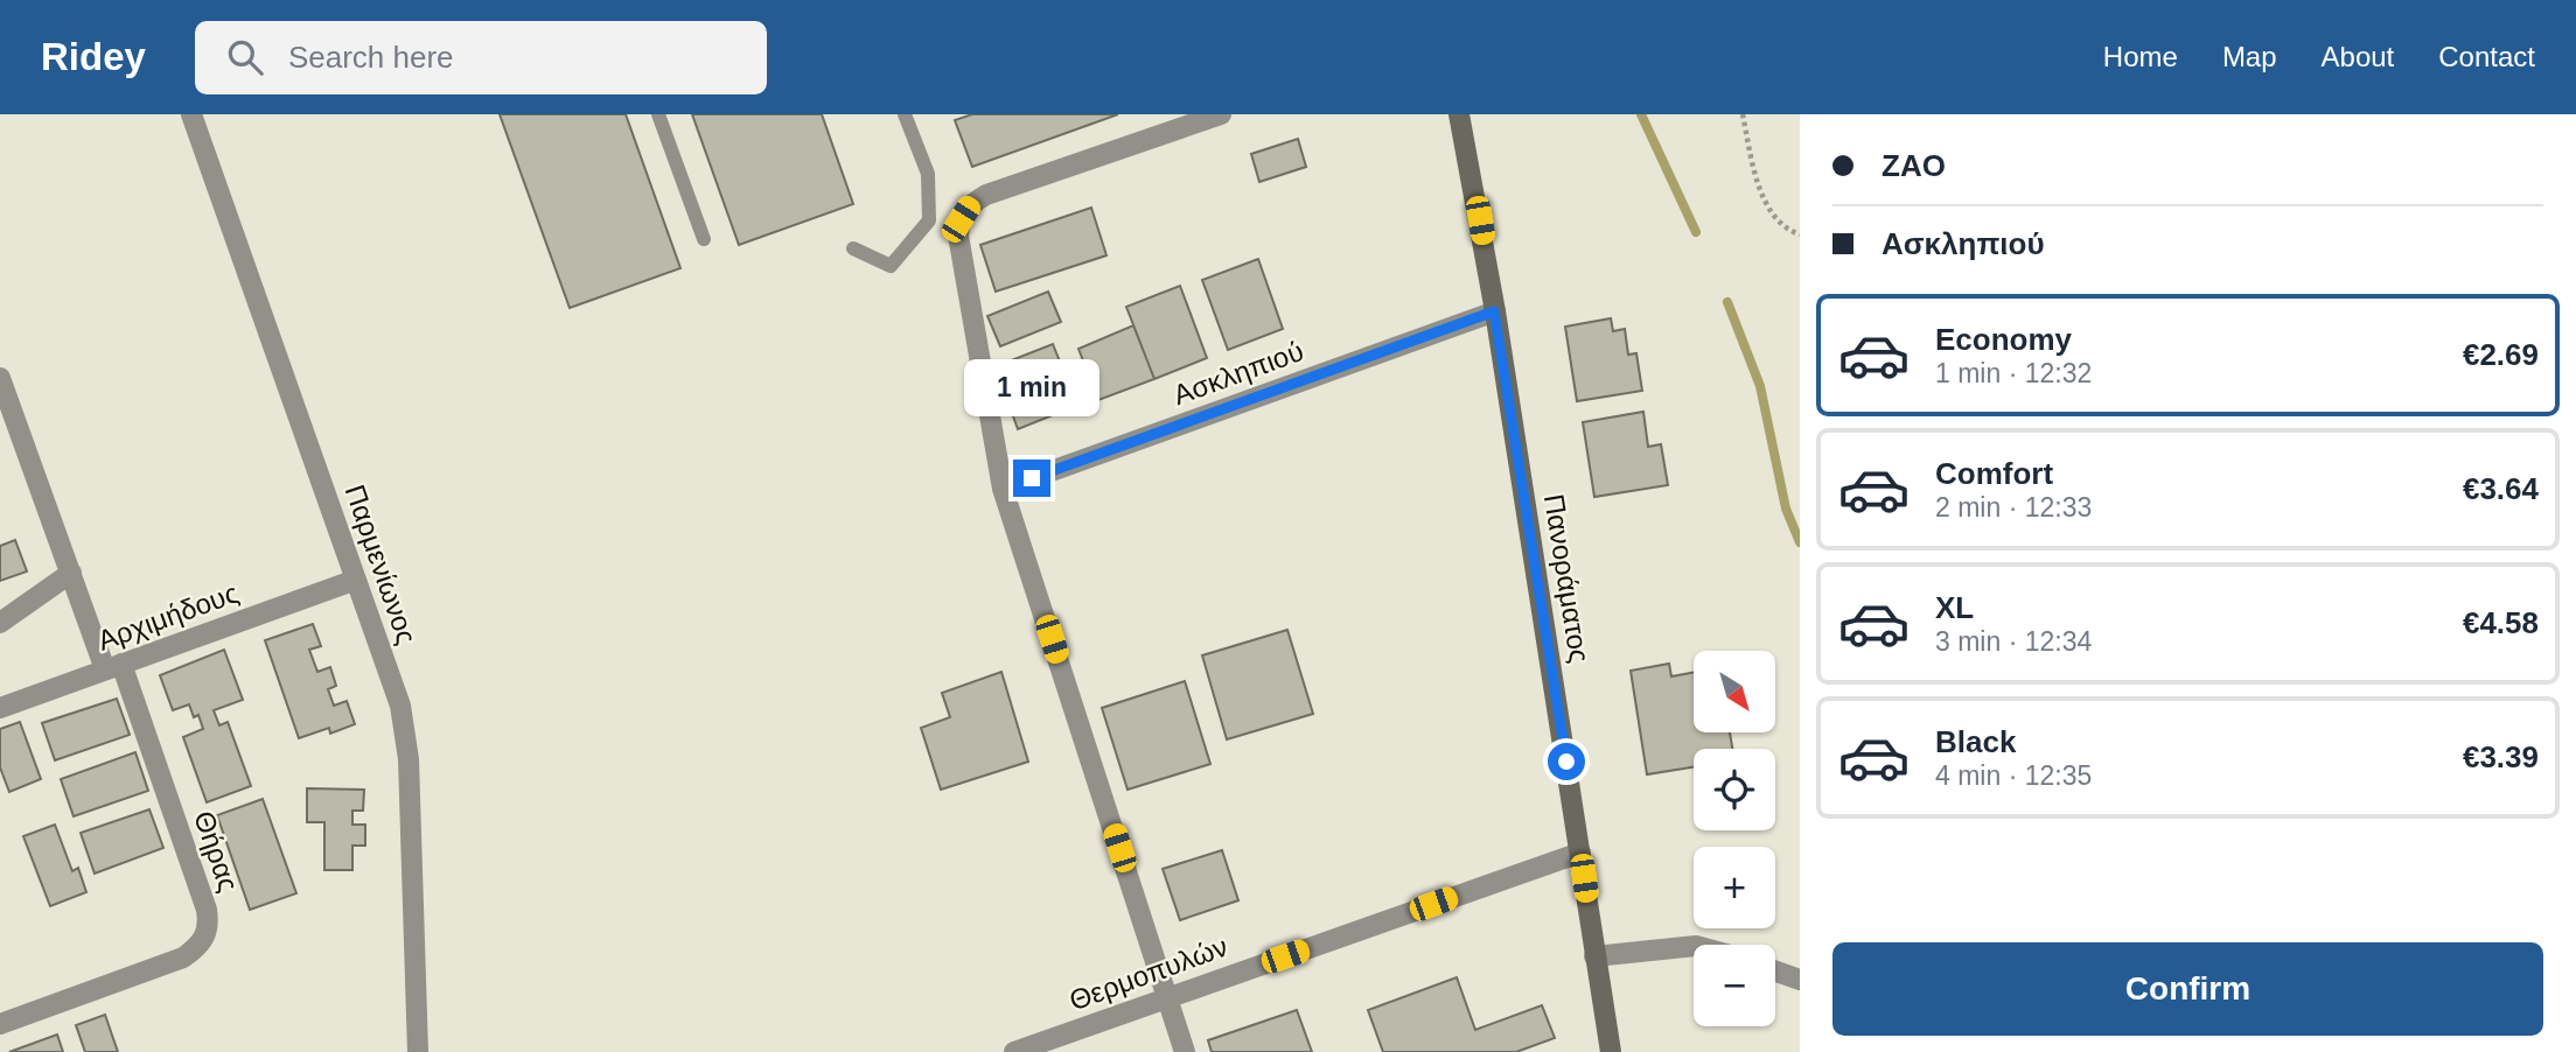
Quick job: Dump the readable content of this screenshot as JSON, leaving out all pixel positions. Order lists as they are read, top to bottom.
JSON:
{
  "streets": {
    "main road": ["Πανοράματος"],
    "street": [
      "Ασκληπιού",
      "Παρμενίωνος",
      "Αρχιμήδους",
      "Θήρας",
      "Θερμοπυλών"
    ]
  },
  "crossings": [
    ["Ασκληπιού", "Πανοράματος"],
    ["Παρμενίωνος", "Αρχιμήδους"],
    ["Πανοράματος", "Θερμοπυλών"],
    ["Αρχιμήδους", "Θήρας"]
  ],
  "north": "bottom right",
  "page": {
    "header": "Ridey",
    "search": "Search here",
    "nav": [
      "Home",
      "Map",
      "About",
      "Contact"
    ],
    "banner": ["ZAO", "Ασκληπιού"],
    "list": [
      {
        "name": "Economy",
        "note": "1 min · 12:32",
        "value": "€2.69"
      },
      {
        "name": "Comfort",
        "note": "2 min · 12:33",
        "value": "€3.64"
      },
      {
        "name": "XL",
        "note": "3 min · 12:34",
        "value": "€4.58"
      },
      {
        "name": "Black",
        "note": "4 min · 12:35",
        "value": "€3.39"
      }
    ],
    "bubble": "1 min",
    "map_buttons": ["+", "−"],
    "buttons": "Confirm"
  }
}
